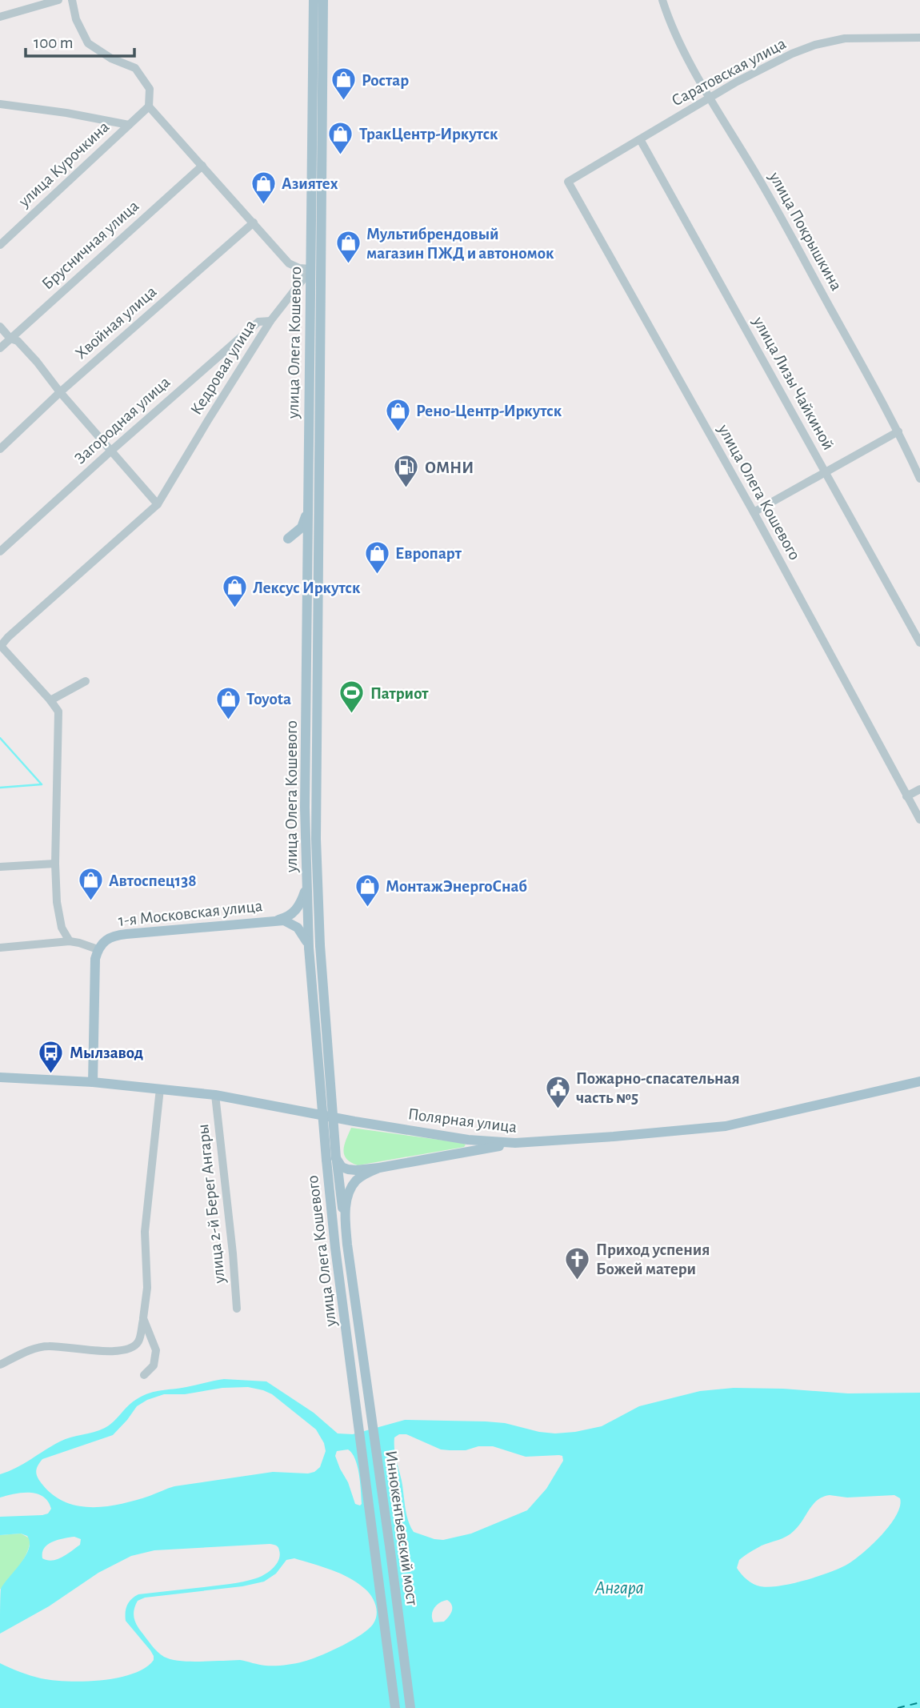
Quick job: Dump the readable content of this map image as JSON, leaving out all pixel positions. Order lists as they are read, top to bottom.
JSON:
{
  "streets": {
    "main road": [
      "улица Олега Кошевого",
      "1-я Московская улица",
      "Полярная улица",
      "Иннокентьевский мост"
    ],
    "street": [
      "Саратовская улица",
      "улица Курочкина",
      "улица Покрышкина",
      "Брусничная улица",
      "Хвойная улица",
      "Кедровая улица",
      "улица Лизы Чайкиной",
      "Загородная улица",
      "улица 2-й Берег Ангары"
    ]
  },
  "crossings": [
    ["Саратовская улица", "улица Покрышкина"],
    ["Саратовская улица", "улица Олега Кошевого"],
    ["Саратовская улица", "улица Лизы Чайкиной"],
    ["улица Олега Кошевого", "Кедровая улица"],
    ["улица Олега Кошевого", "1-я Московская улица"],
    ["улица Олега Кошевого", "Иннокентьевский мост"],
    ["Кедровая улица", "Загородная улица"],
    ["Полярная улица", "улица 2-й Берег Ангары"]
  ],
  "water": ["Ангара"],
  "places": {
    "shop": [
      "Ростар",
      "ТракЦентр-Иркутск",
      "Азиятех",
      "Мультибрендовый магазин ПЖД и автономок",
      "Рено-Центр-Иркутск",
      "Европарт",
      "Лексус Иркутск",
      "Toyota",
      "Автоспец138",
      "МонтажЭнергоСнаб"
    ],
    "fuel station": ["ОМНИ"],
    "sports": ["Патриот"],
    "bus stop": ["Мылзавод"],
    "public building": ["Пожарно-спасательная часть №5"],
    "church": ["Приход успения Божей матери"]
  },
  "scale_bar": "100 m"
}
